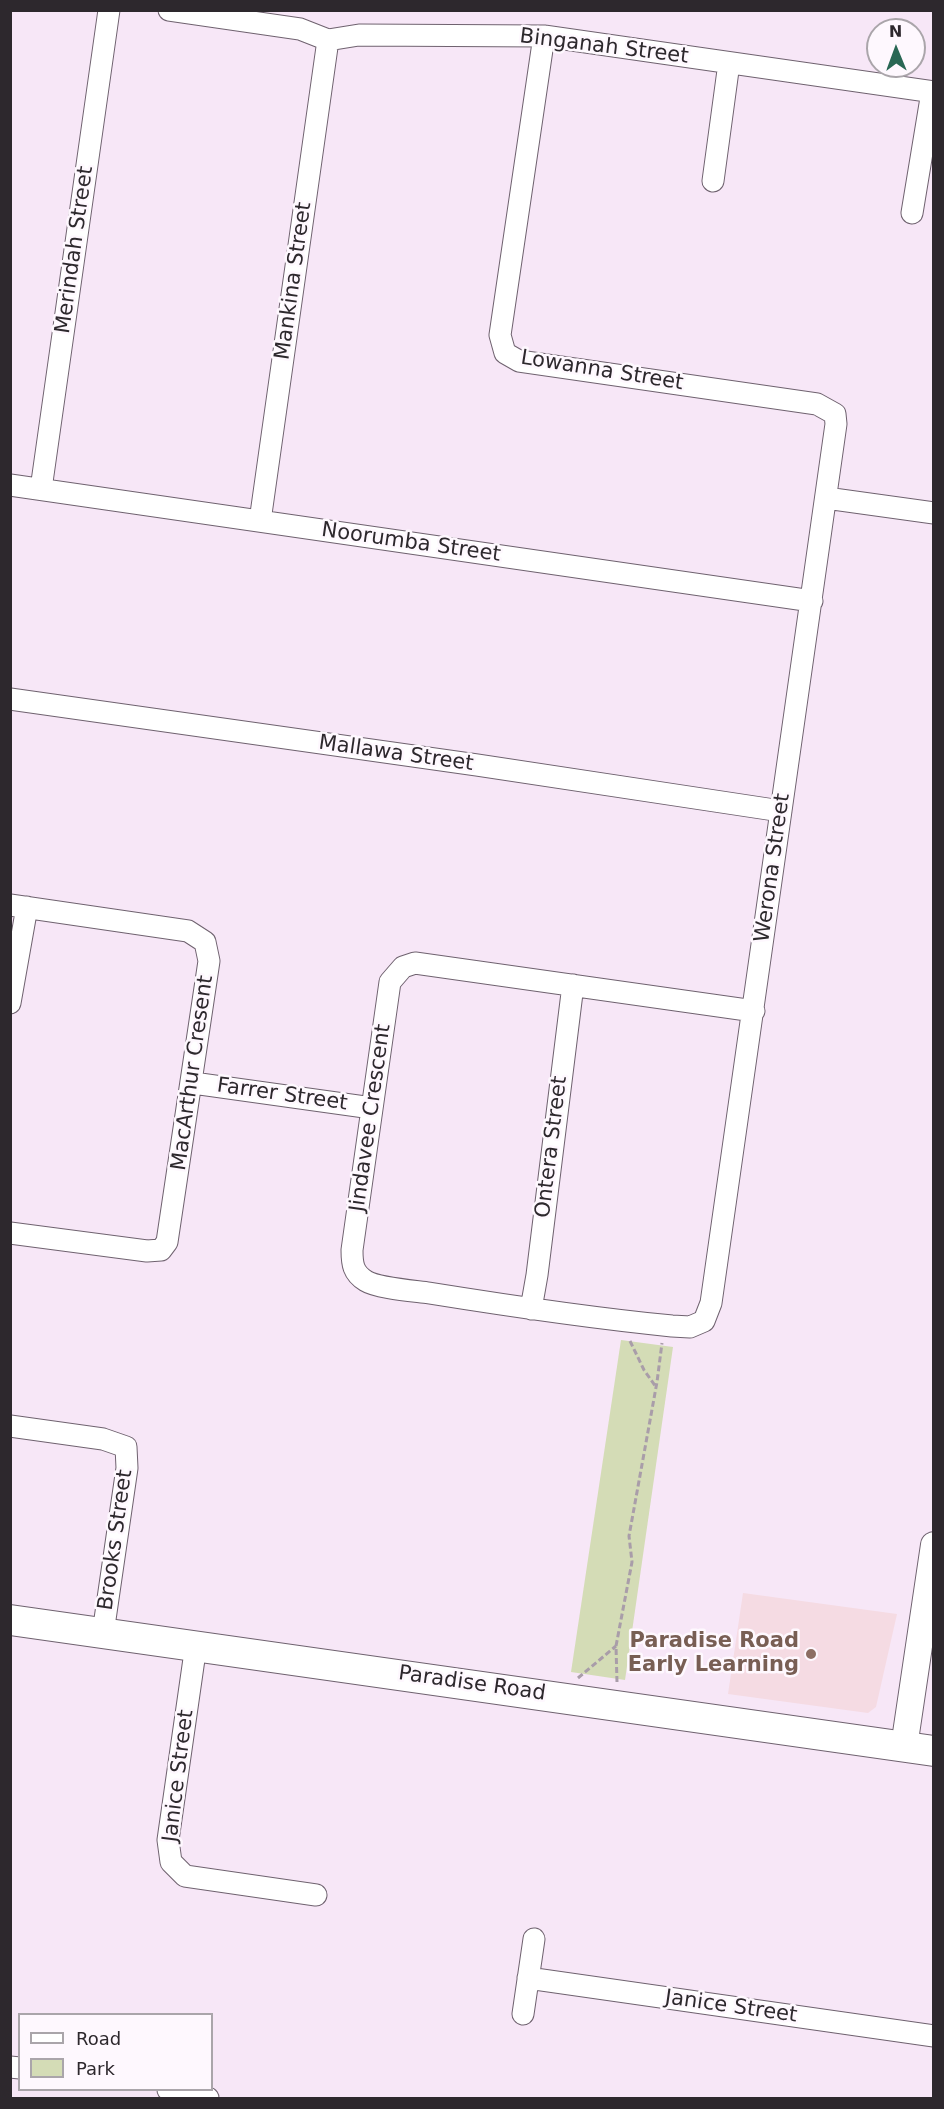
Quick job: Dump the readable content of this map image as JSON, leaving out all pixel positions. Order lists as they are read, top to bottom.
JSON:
{
  "streets": {
    "main road": ["Paradise Road"],
    "street": [
      "Binganah Street",
      "Merindah Street",
      "Mankina Street",
      "Lowanna Street",
      "Noorumba Street",
      "Mallawa Street",
      "Werona Street",
      "MacArthur Cresent",
      "Farrer Street",
      "Jindavee Crescent",
      "Ontera Street",
      "Brooks Street",
      "Janice Street"
    ]
  },
  "crossings": [
    ["Binganah Street", "Mankina Street"],
    ["Binganah Street", "Lowanna Street"],
    ["Merindah Street", "Noorumba Street"],
    ["Mankina Street", "Noorumba Street"],
    ["Lowanna Street", "Werona Street"],
    ["Noorumba Street", "Werona Street"],
    ["Mallawa Street", "Werona Street"],
    ["Werona Street", "Jindavee Crescent"],
    ["MacArthur Cresent", "Farrer Street"],
    ["Farrer Street", "Jindavee Crescent"],
    ["Jindavee Crescent", "Ontera Street"],
    ["Brooks Street", "Paradise Road"],
    ["Paradise Road", "Janice Street"]
  ],
  "places": ["Paradise Road Early Learning"],
  "legend": ["Road", "Park"],
  "north": "top"
}
